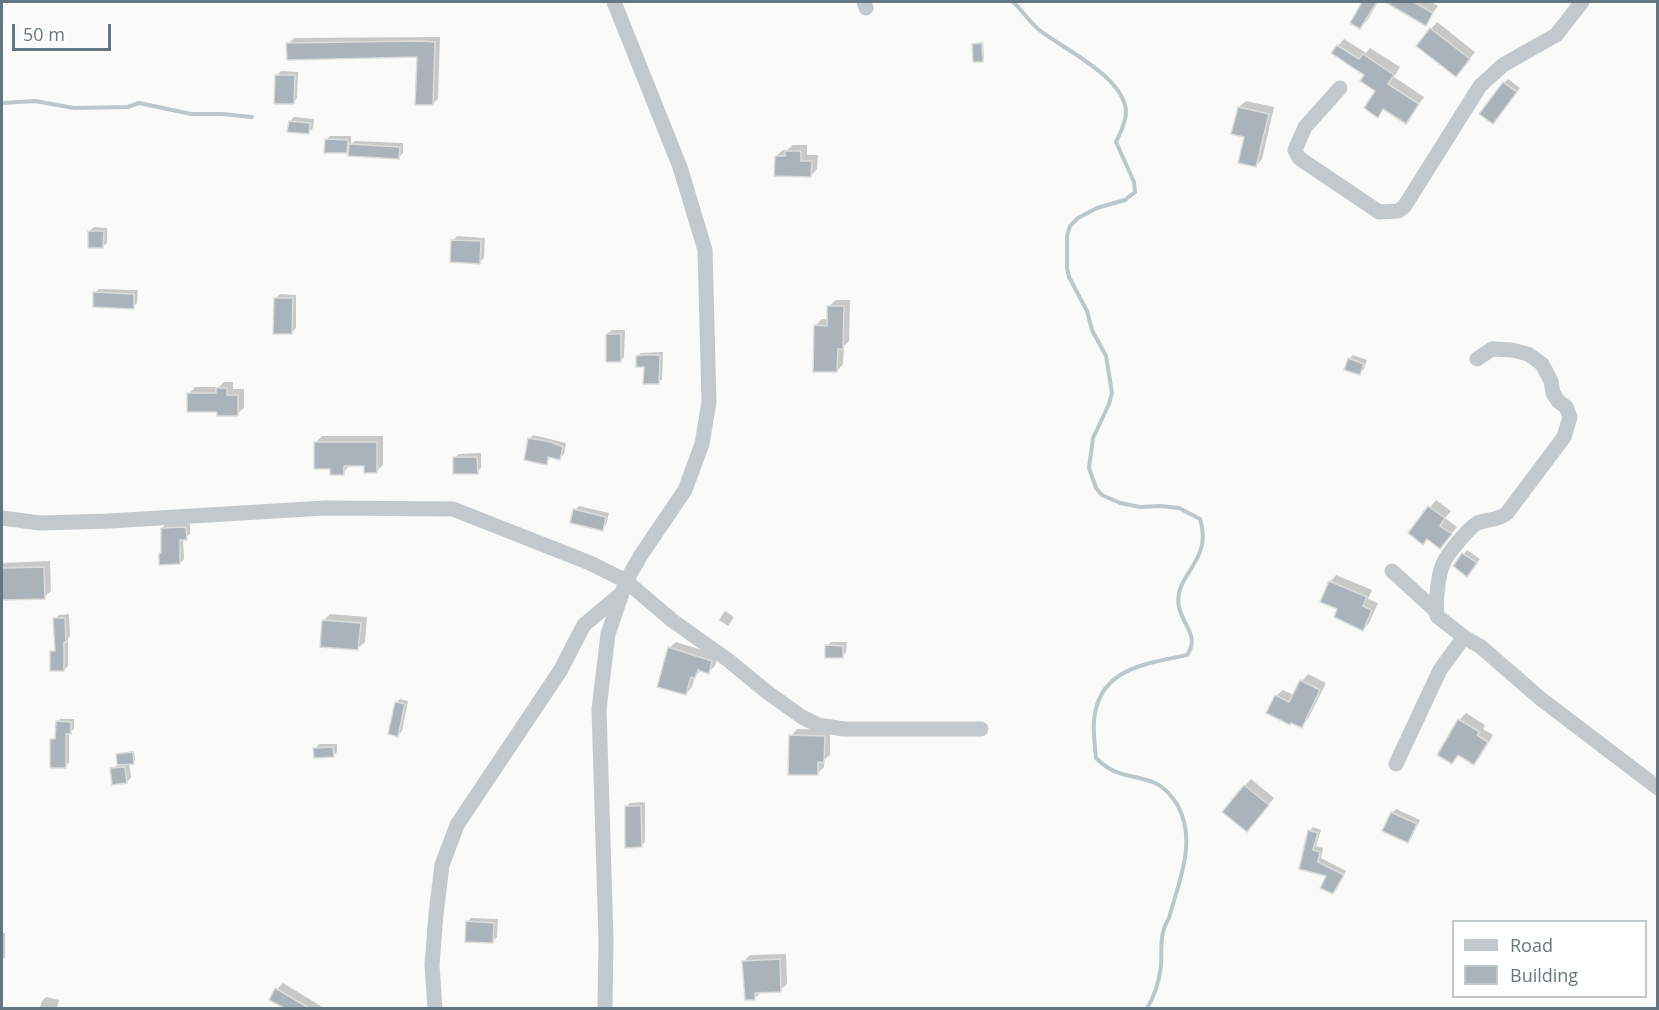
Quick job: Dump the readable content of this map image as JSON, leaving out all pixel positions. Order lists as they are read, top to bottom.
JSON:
{
  "legend": ["Road", "Building"],
  "scale_bar": "50 m"
}
